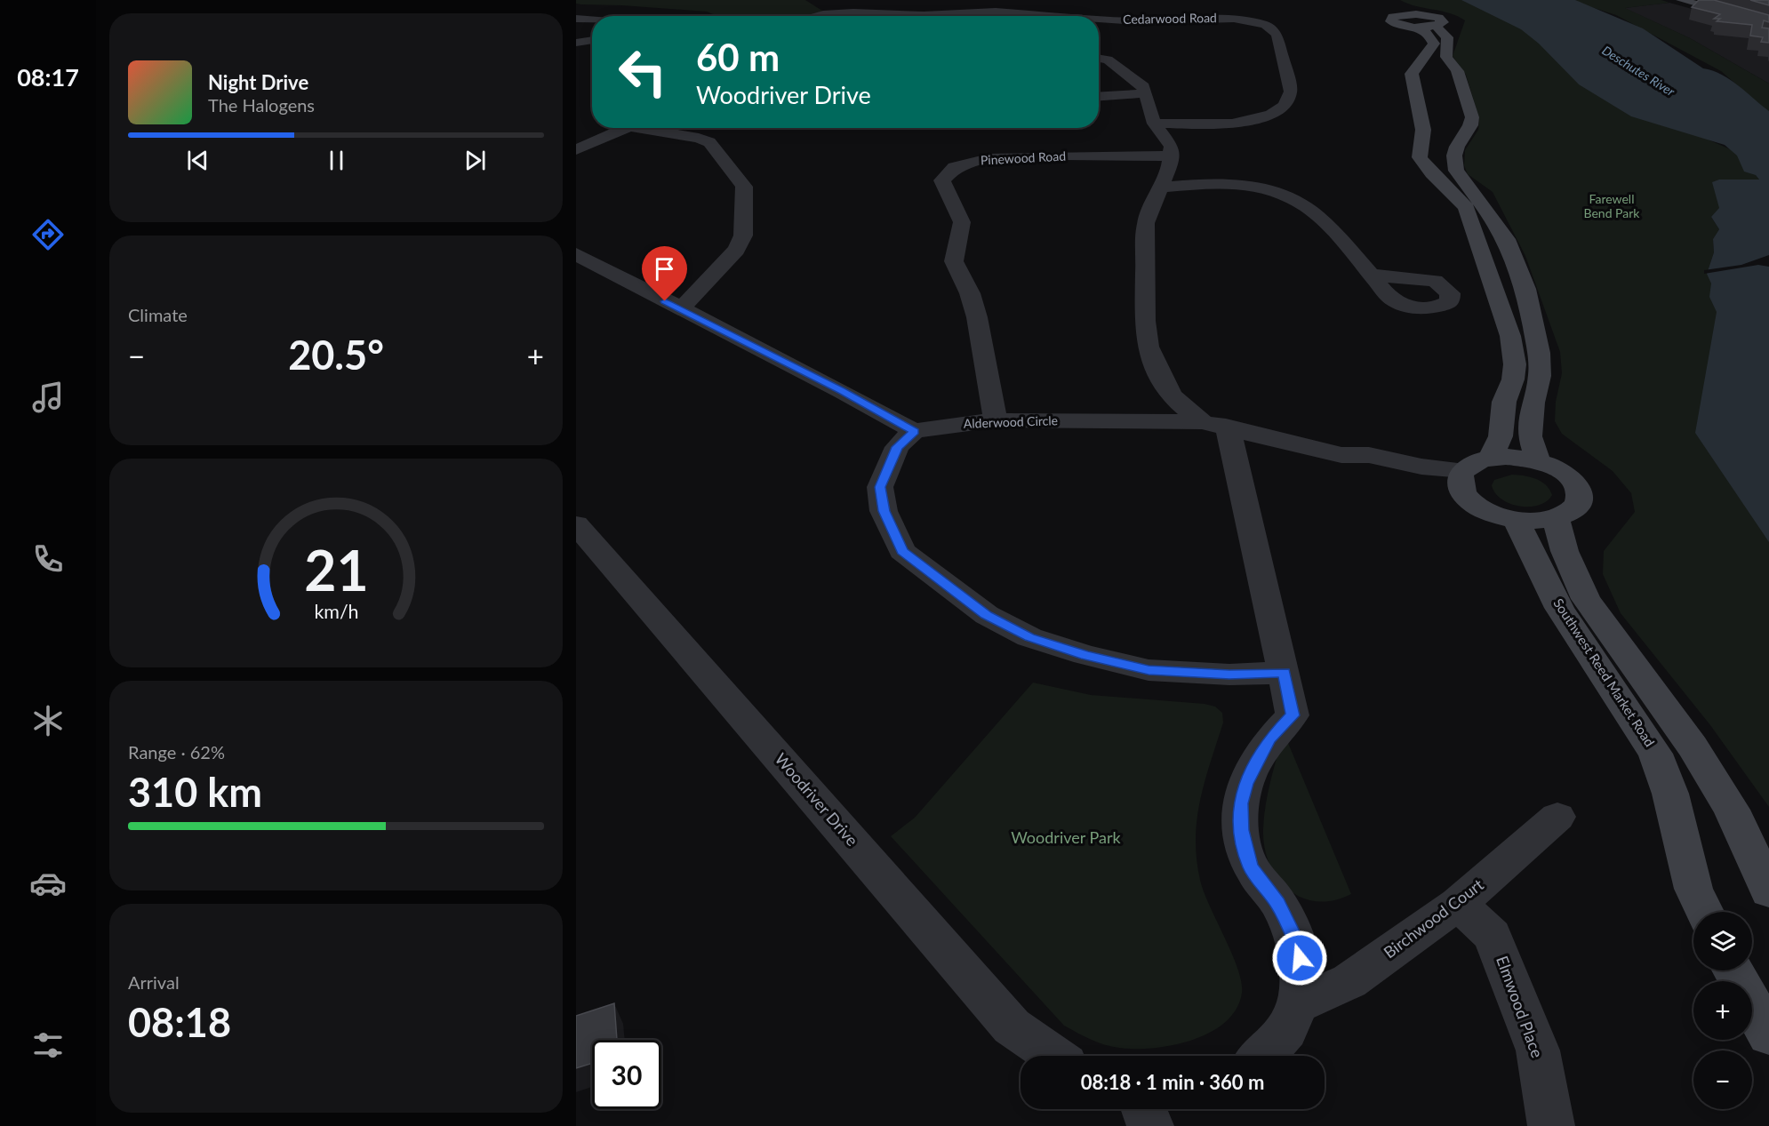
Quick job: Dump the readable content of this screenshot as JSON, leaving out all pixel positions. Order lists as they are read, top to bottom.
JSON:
{
  "streets": {
    "main road": ["Southwest Reed Market Road"],
    "street": [
      "Cedarwood Road",
      "Pinewood Road",
      "Alderwood Circle",
      "Woodriver Drive",
      "Birchwood Court",
      "Elmwood Place"
    ]
  },
  "crossings": [
    ["Pinewood Road", "Alderwood Circle"],
    ["Birchwood Court", "Elmwood Place"]
  ],
  "water": ["Deschutes River"],
  "parks": ["Farewell Bend Park", "Woodriver Park"],
  "page": {
    "tabs": "08:17",
    "turn": ["60 m", "Woodriver Drive"],
    "song": ["Night Drive", "The Halogens"],
    "tile": [
      "Climate",
      ["Range · 62%", "310 km"],
      ["Arrival", "08:18"]
    ],
    "heat": ["−", "20.5°", "+"],
    "map_buttons": ["+", "−"],
    "limit": "30",
    "trip": "08:18 · 1 min · 360 m",
    "gauge": ["21", "km/h"]
  }
}
